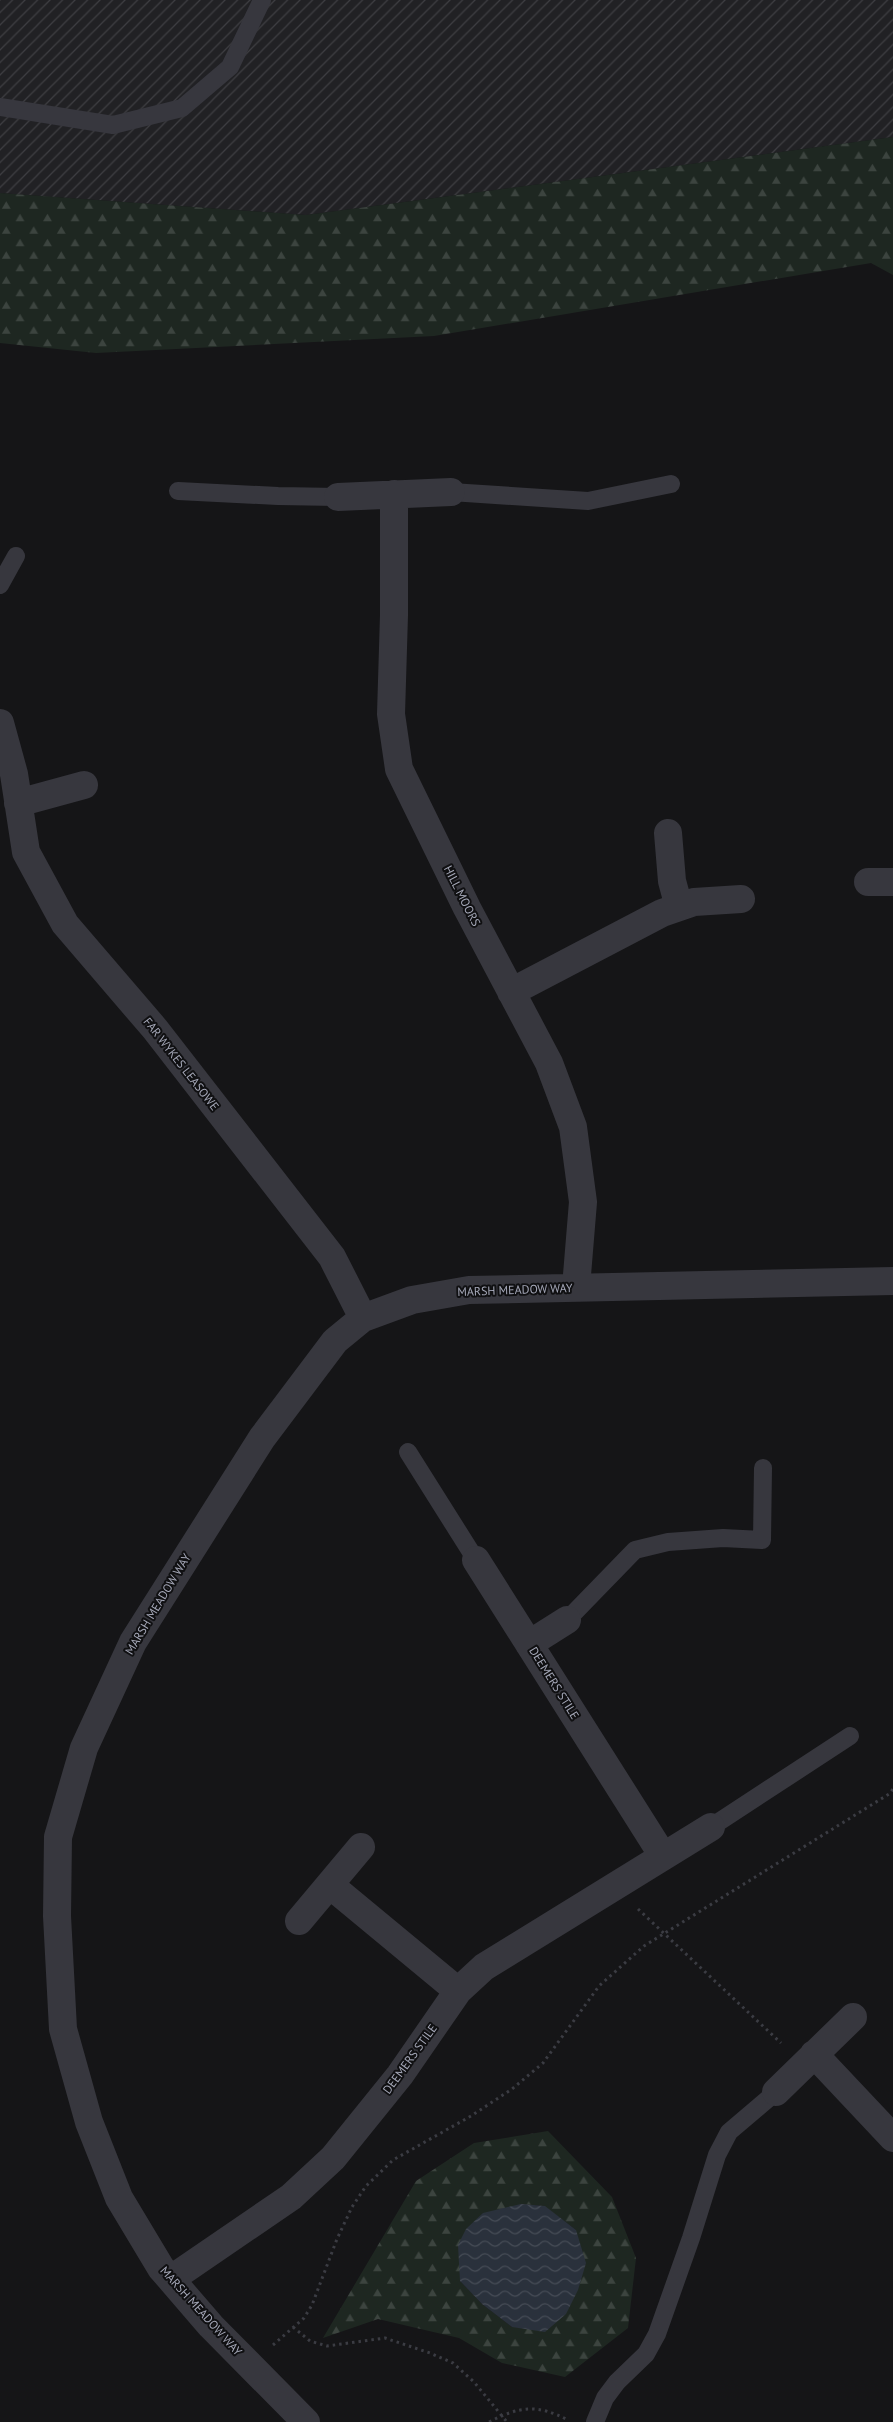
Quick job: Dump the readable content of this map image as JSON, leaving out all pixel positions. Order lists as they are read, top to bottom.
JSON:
{
  "streets": {
    "street": [
      "HILL MOORS",
      "FAR WYKES LEASOWE",
      "MARSH MEADOW WAY",
      "DEEMERS STILE"
    ]
  },
  "crossings": [
    ["HILL MOORS", "MARSH MEADOW WAY"],
    ["FAR WYKES LEASOWE", "MARSH MEADOW WAY"],
    ["MARSH MEADOW WAY", "DEEMERS STILE"]
  ]
}
